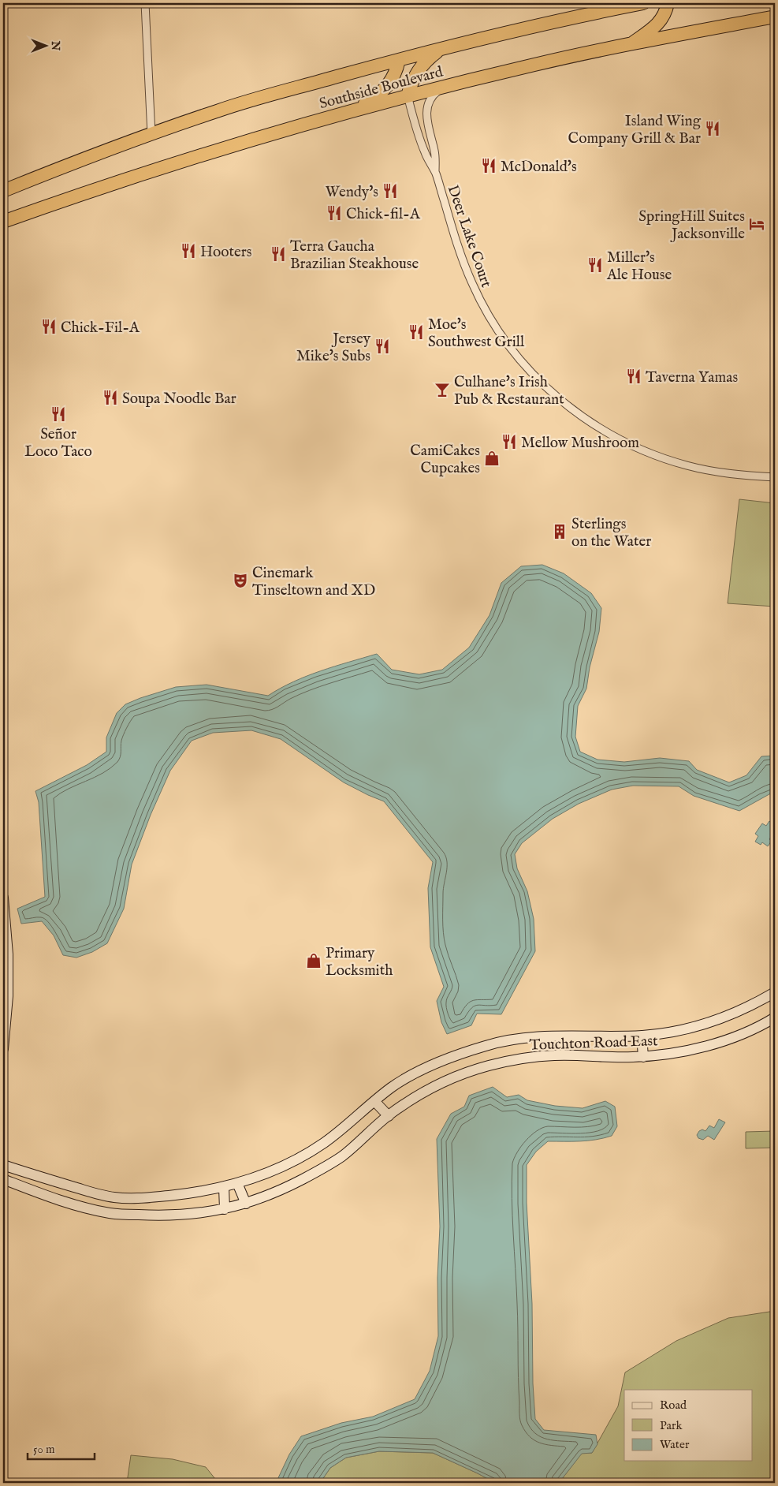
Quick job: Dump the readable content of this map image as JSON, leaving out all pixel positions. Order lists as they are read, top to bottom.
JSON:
{
  "streets": {
    "highway": ["Southside Boulevard"],
    "street": ["Deer Lake Court", "Touchton Road East"]
  },
  "crossings": [
    ["Southside Boulevard", "Deer Lake Court"]
  ],
  "places": {
    "restaurant": [
      "Island Wing Company Grill & Bar",
      "McDonald's",
      "Wendy's",
      "Chick-fil-A",
      "Hooters",
      "Terra Gaucha Brazilian Steakhouse",
      "Miller's Ale House",
      "Chick-Fil-A",
      "Moe's Southwest Grill",
      "Jersey Mike's Subs",
      "Taverna Yamas",
      "Soupa Noodle Bar",
      "Señor Loco Taco",
      "Mellow Mushroom"
    ],
    "hotel": ["SpringHill Suites Jacksonville"],
    "bar": ["Culhane's Irish Pub & Restaurant"],
    "shop": ["CamiCakes Cupcakes", "Primary Locksmith"],
    "building": ["Sterlings on the Water"],
    "theatre": ["Cinemark Tinseltown and XD"]
  },
  "legend": ["Road", "Park", "Water"],
  "scale_bar": "50 m",
  "north": "right"
}
